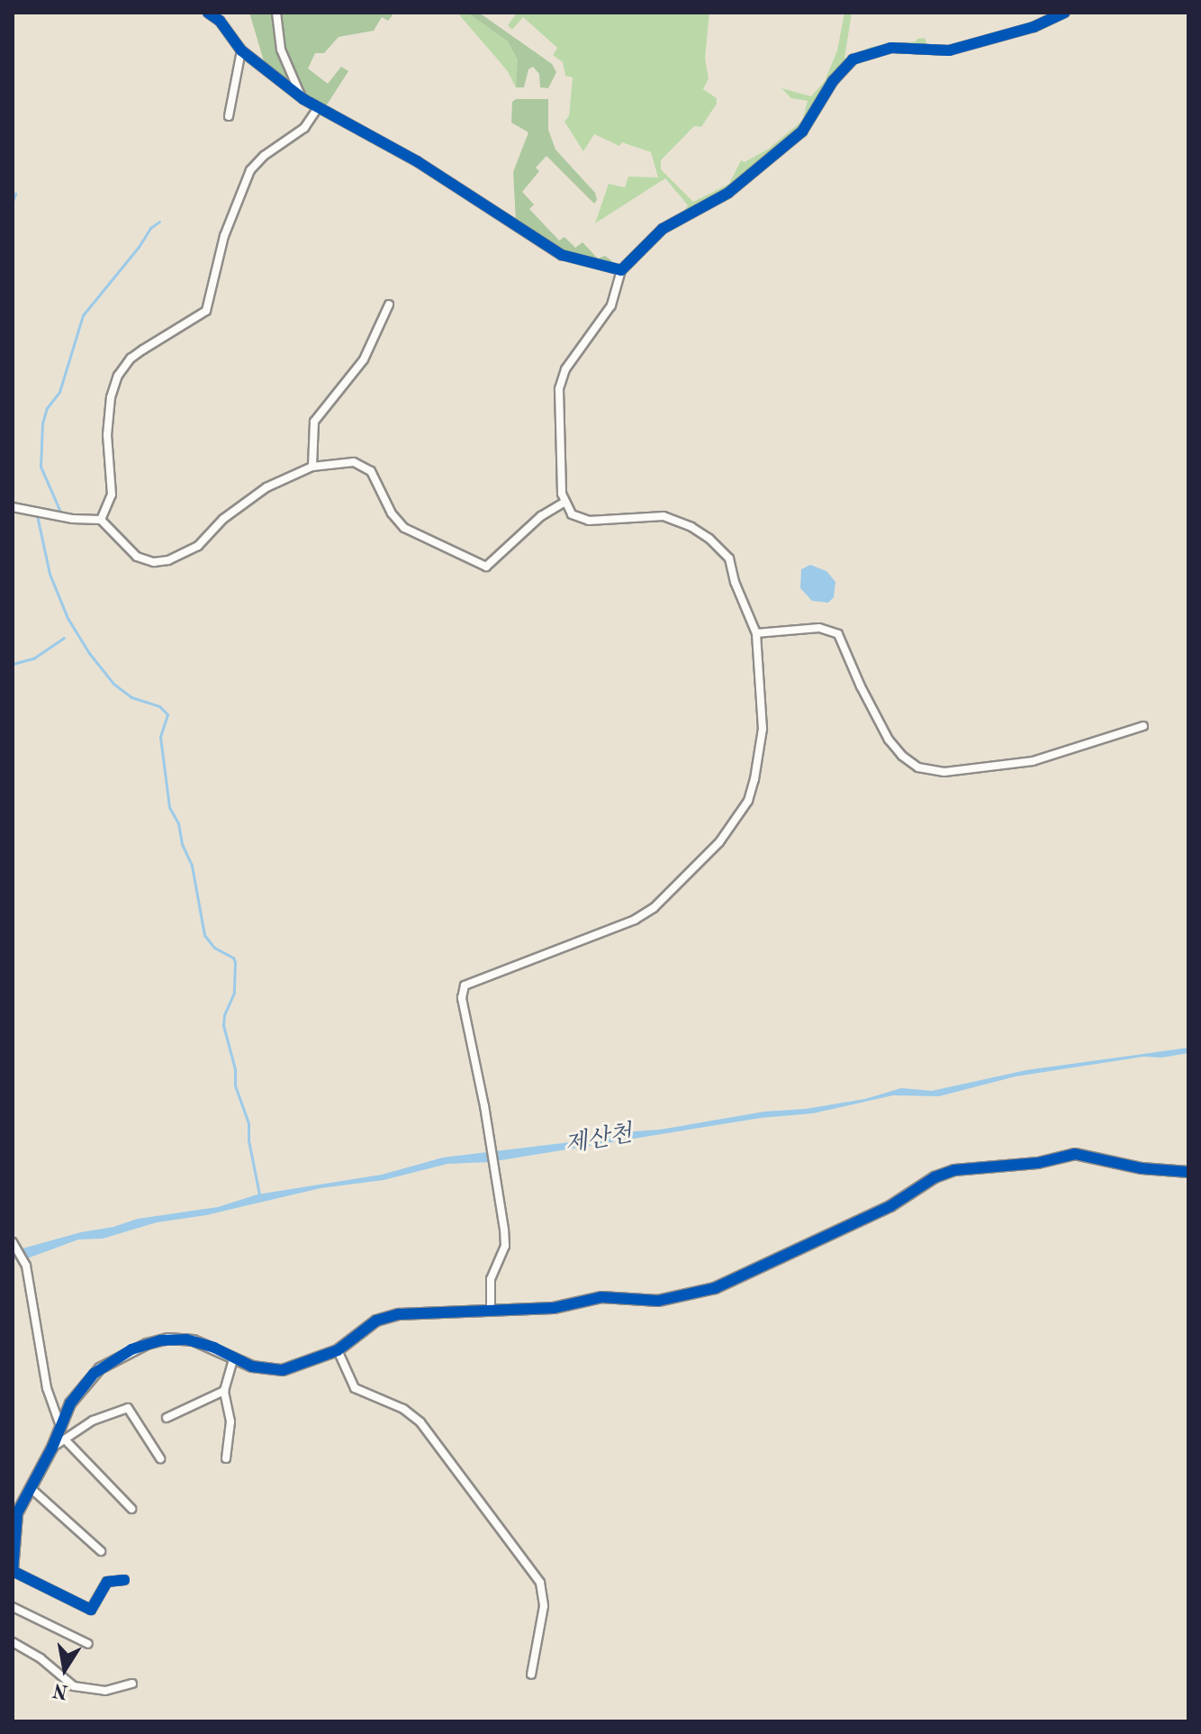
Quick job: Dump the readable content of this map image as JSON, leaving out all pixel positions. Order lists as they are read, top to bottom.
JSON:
{
  "water": ["제산천"],
  "north": "bottom"
}
